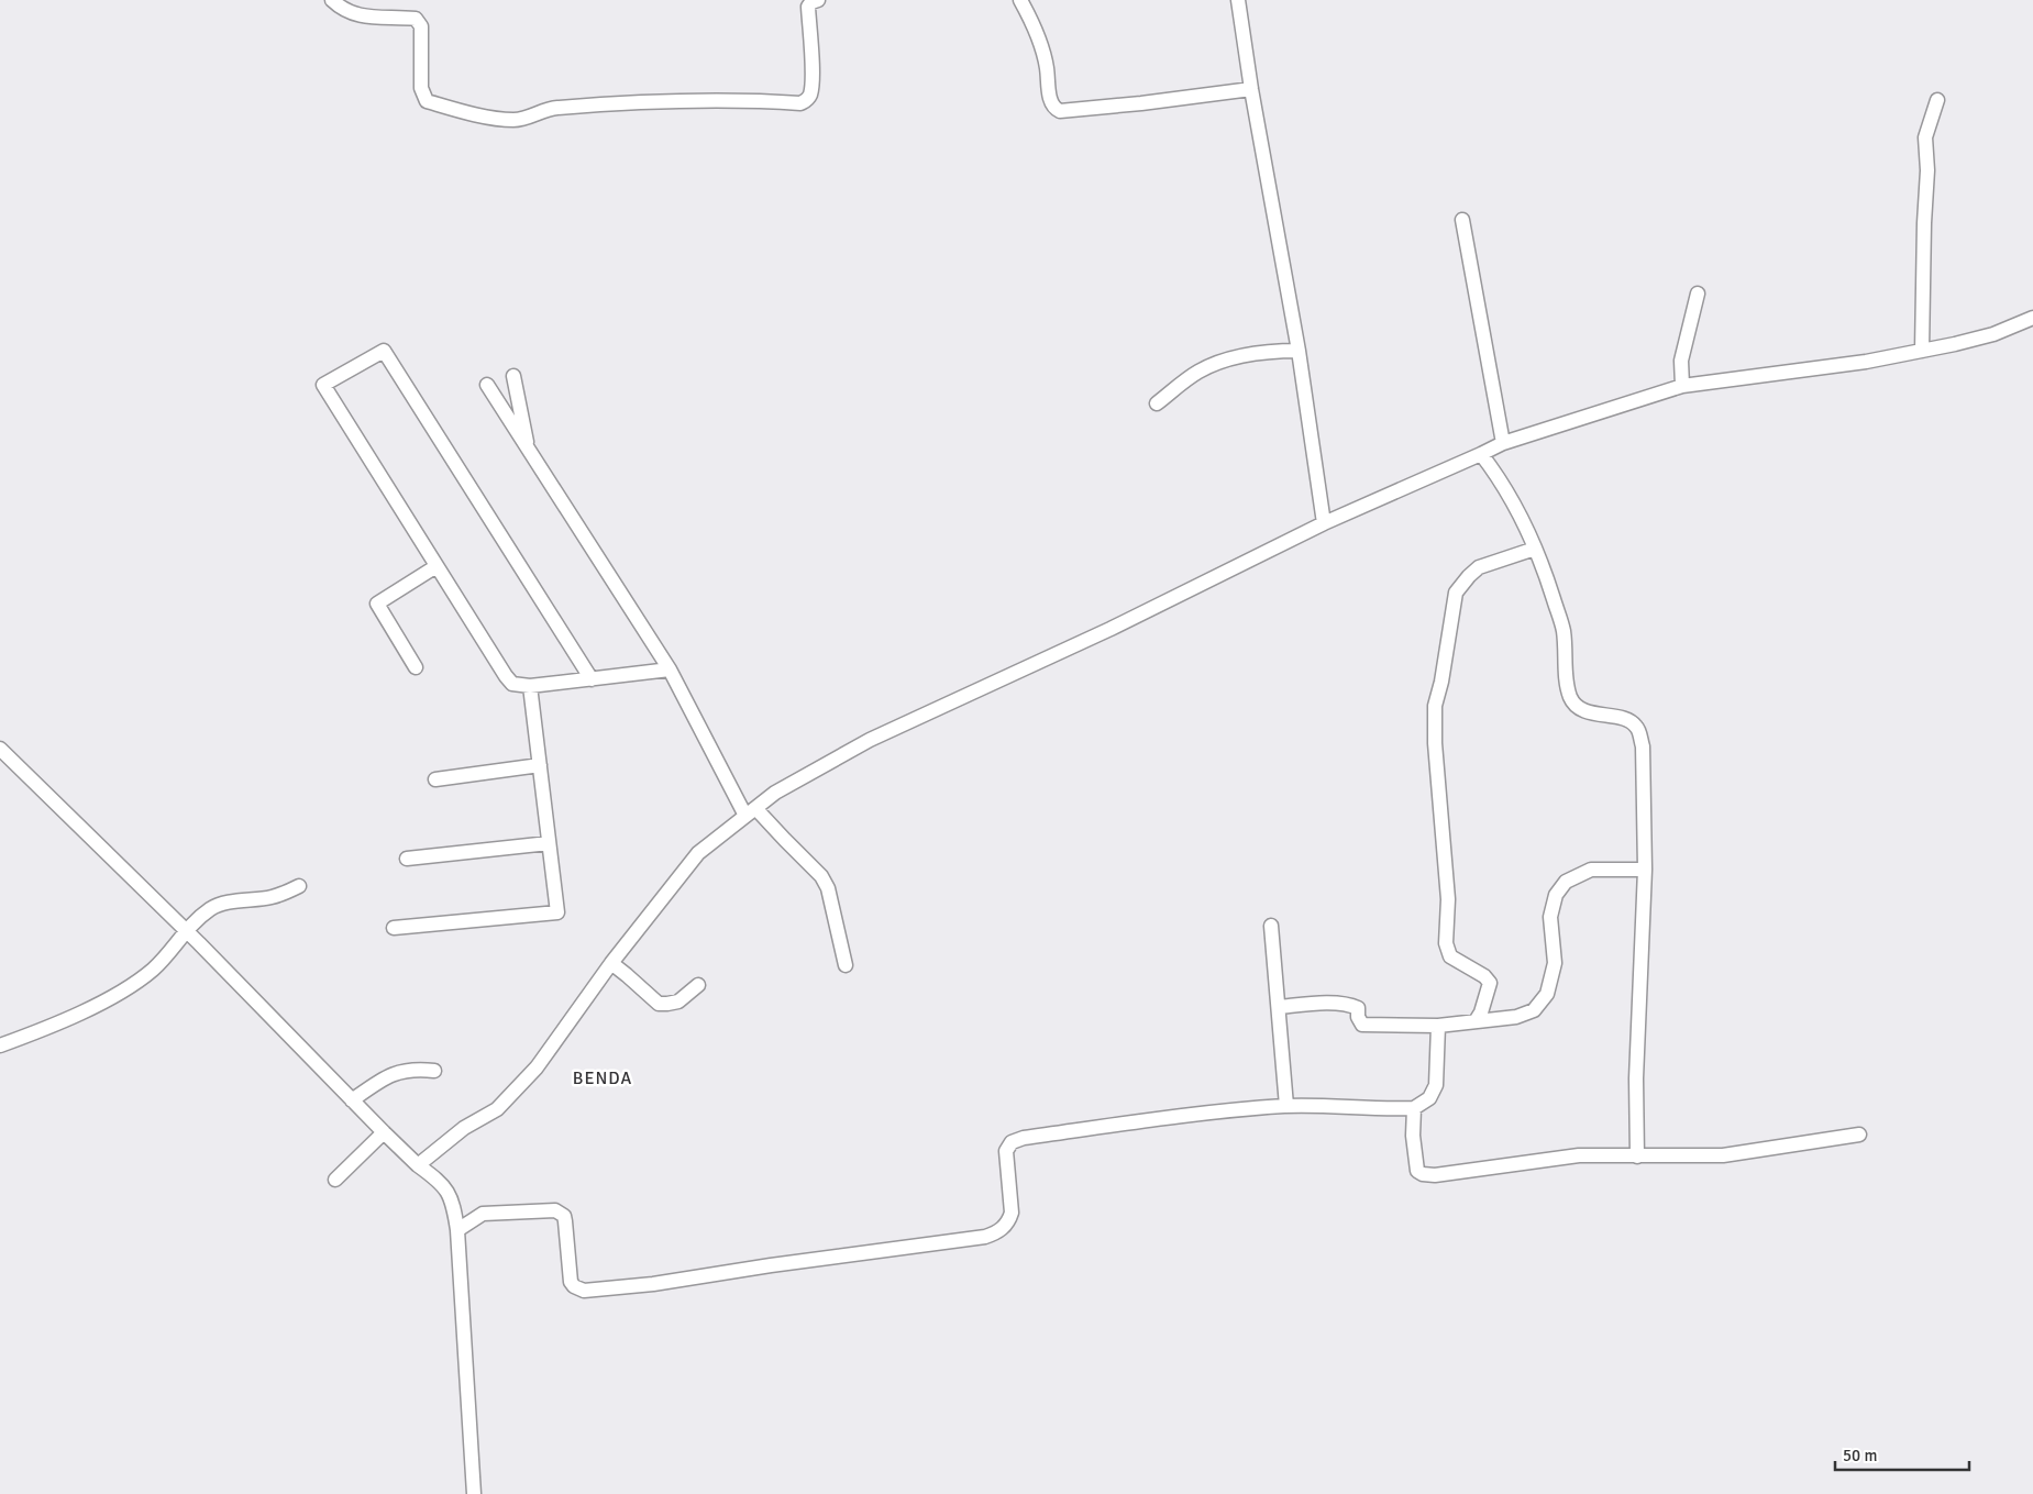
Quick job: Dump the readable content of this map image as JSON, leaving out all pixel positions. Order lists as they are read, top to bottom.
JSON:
{
  "districts": ["BENDA"],
  "scale_bar": "50 m"
}
